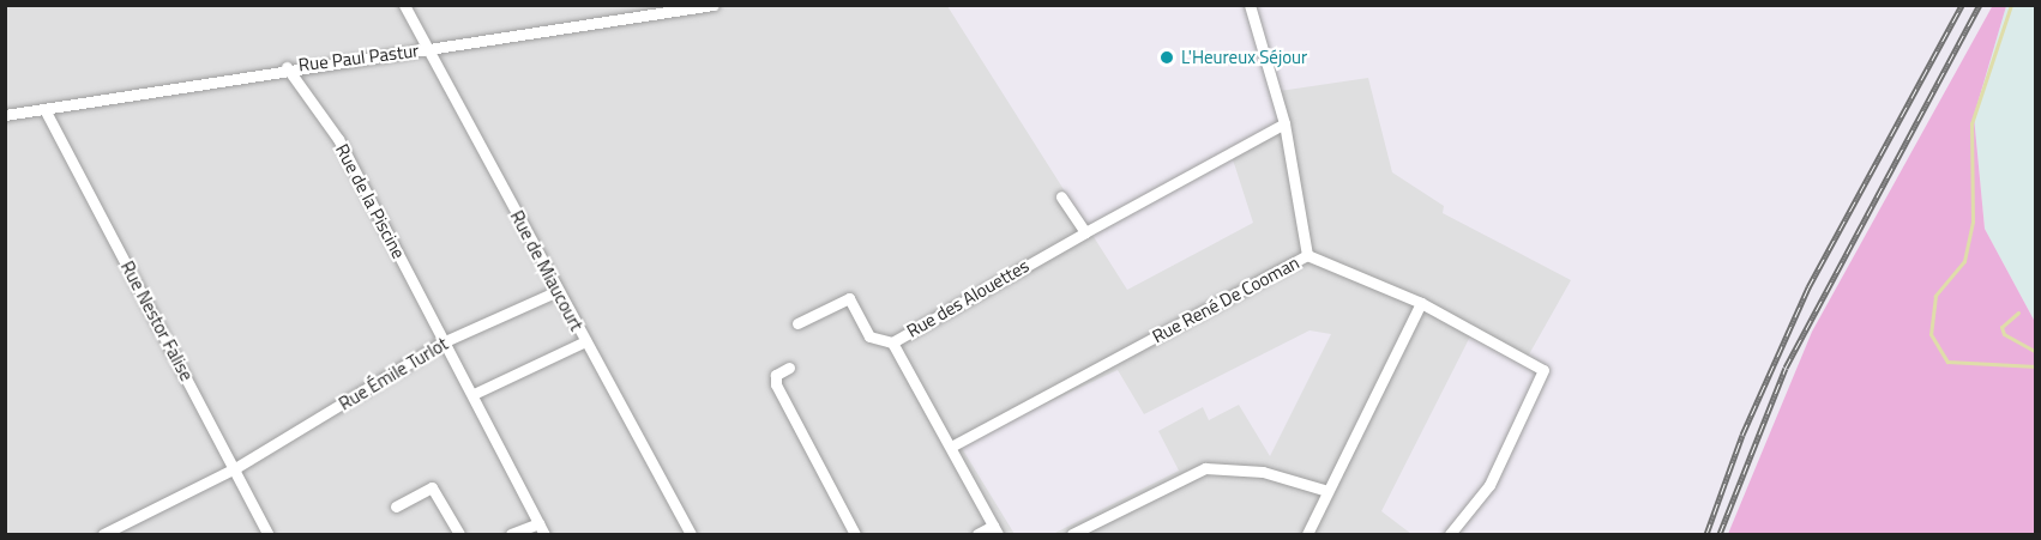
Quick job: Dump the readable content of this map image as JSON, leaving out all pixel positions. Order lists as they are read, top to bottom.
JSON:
{
  "streets": {
    "street": [
      "Rue Paul Pastur",
      "Rue de la Piscine",
      "Rue de Miaucourt",
      "Rue des Alouettes",
      "Rue René De Cooman",
      "Rue Nestor Falise",
      "Rue Émile Turlot"
    ]
  },
  "crossings": [
    ["Rue Paul Pastur", "Rue de la Piscine"],
    ["Rue Paul Pastur", "Rue de Miaucourt"],
    ["Rue Paul Pastur", "Rue Nestor Falise"],
    ["Rue de la Piscine", "Rue Émile Turlot"],
    ["Rue de Miaucourt", "Rue Émile Turlot"],
    ["Rue des Alouettes", "Rue René De Cooman"],
    ["Rue Nestor Falise", "Rue Émile Turlot"]
  ],
  "places": ["L'Heureux Séjour"]
}
